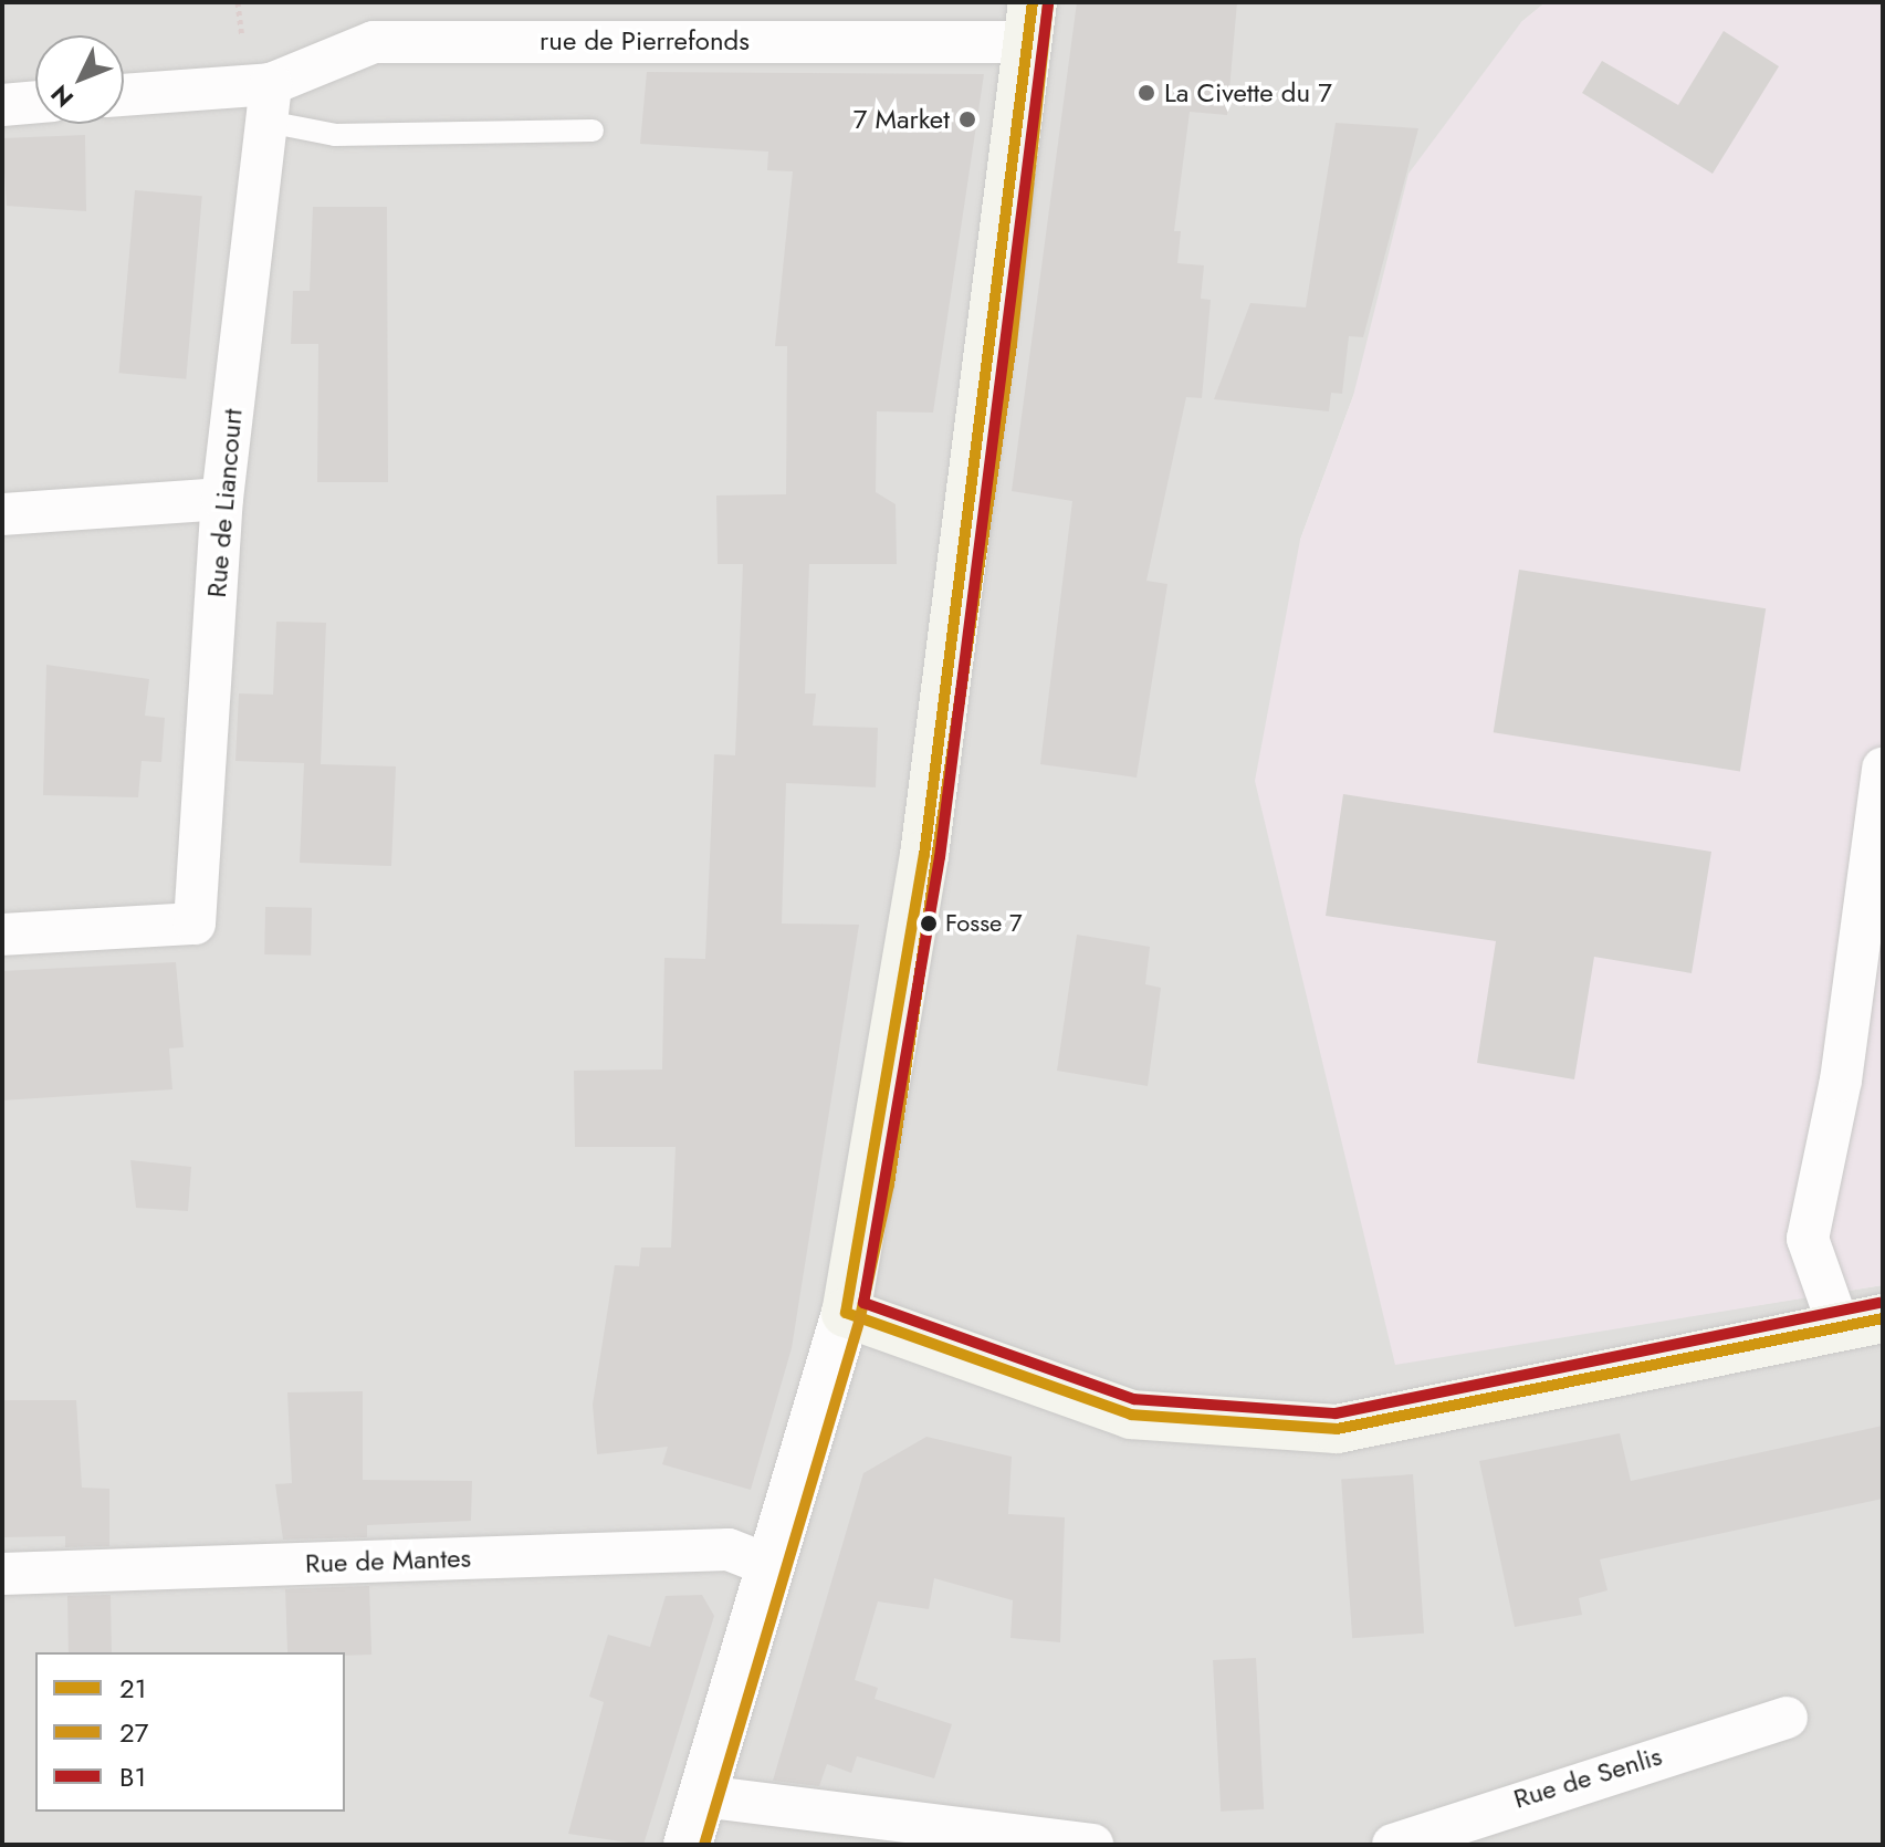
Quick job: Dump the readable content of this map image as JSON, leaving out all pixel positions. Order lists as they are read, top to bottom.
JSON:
{
  "streets": {
    "street": [
      "rue de Pierrefonds",
      "Rue de Liancourt",
      "Rue de Mantes",
      "Rue de Senlis"
    ]
  },
  "crossings": [
    ["rue de Pierrefonds", "Rue de Liancourt"]
  ],
  "places": ["La Civette du 7", "7 Market", "Fosse 7"],
  "lines": ["transit line 21", "transit line 27", "transit line B1"],
  "legend": ["21", "27", "B1"],
  "north": "bottom left"
}
